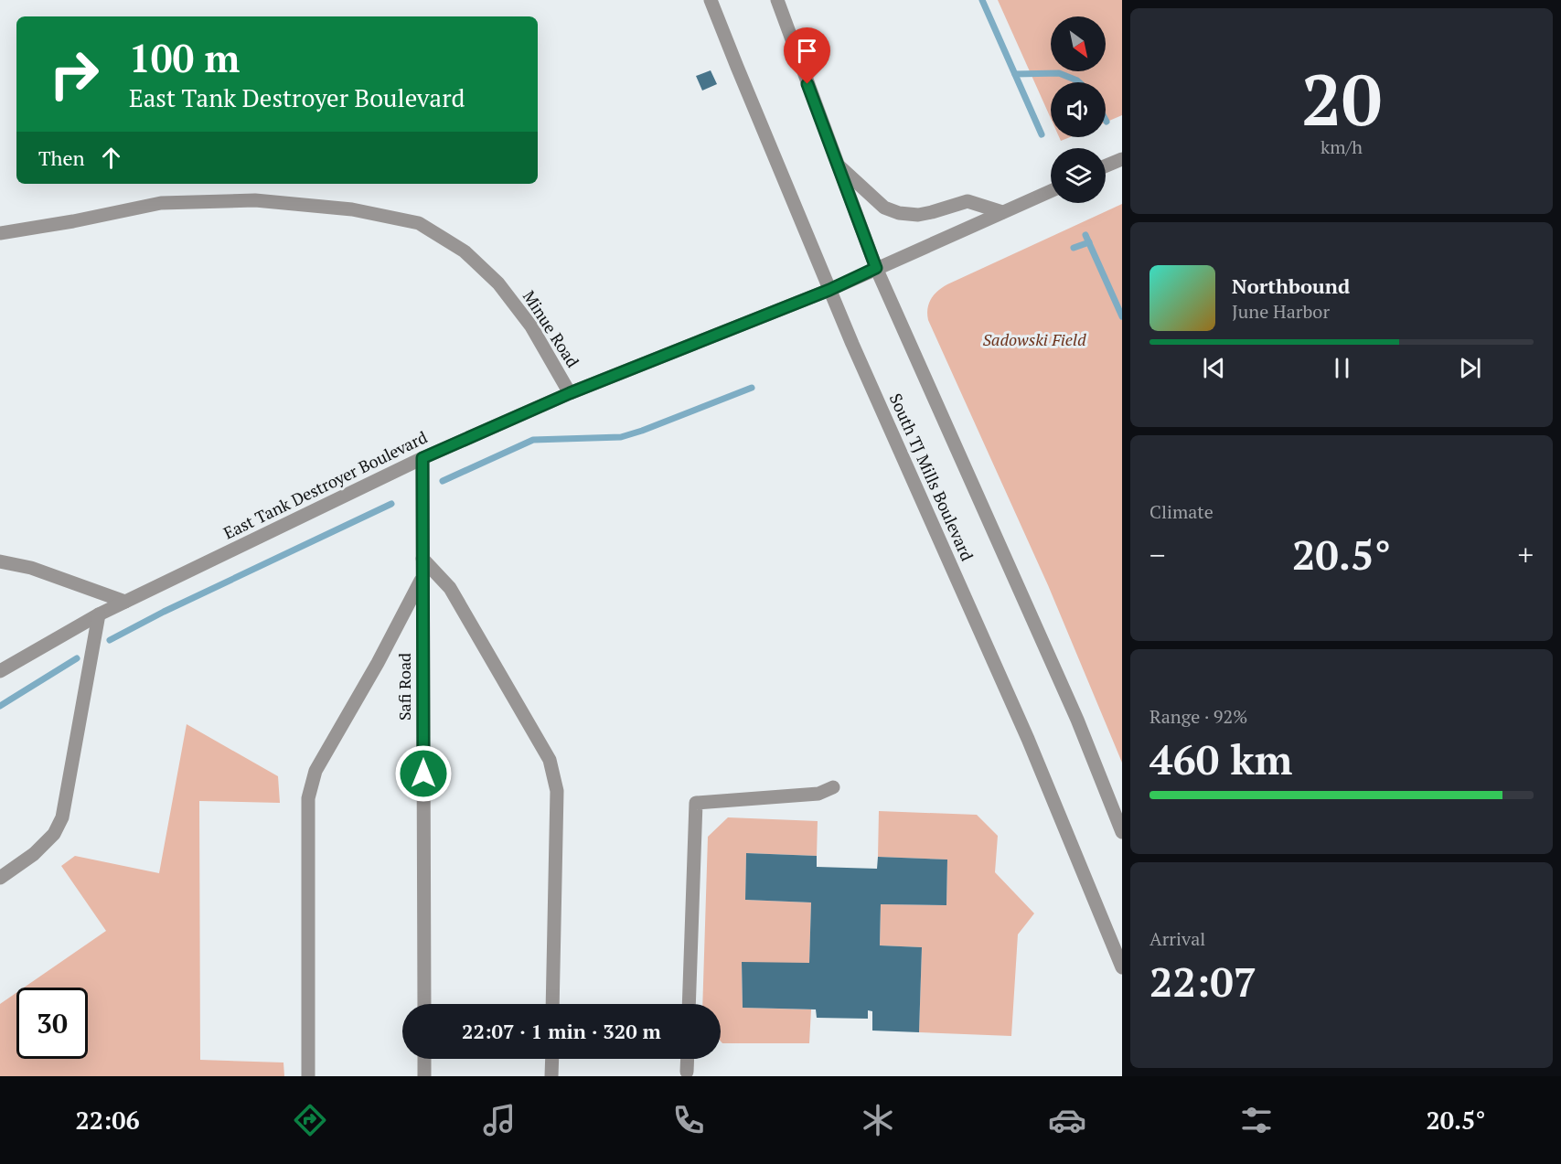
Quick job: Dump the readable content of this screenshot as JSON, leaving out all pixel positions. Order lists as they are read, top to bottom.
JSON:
{
  "streets": {
    "street": [
      "Minue Road",
      "South TJ Mills Boulevard",
      "East Tank Destroyer Boulevard",
      "Safi Road"
    ]
  },
  "crossings": [
    ["Minue Road", "East Tank Destroyer Boulevard"],
    ["South TJ Mills Boulevard", "East Tank Destroyer Boulevard"],
    ["East Tank Destroyer Boulevard", "Safi Road"]
  ],
  "parks": ["Sadowski Field"],
  "north": "bottom right",
  "page": {
    "tile": [
      ["20", "km/h"],
      "Climate",
      ["Range · 92%", "460 km"],
      ["Arrival", "22:07"]
    ],
    "turn": ["100 m", "East Tank Destroyer Boulevard"],
    "then": "Then",
    "song": ["Northbound", "June Harbor"],
    "heat": ["−", "20.5°", "+"],
    "limit": "30",
    "trip": "22:07 · 1 min · 320 m",
    "tabs": ["22:06", "20.5°"]
  }
}
